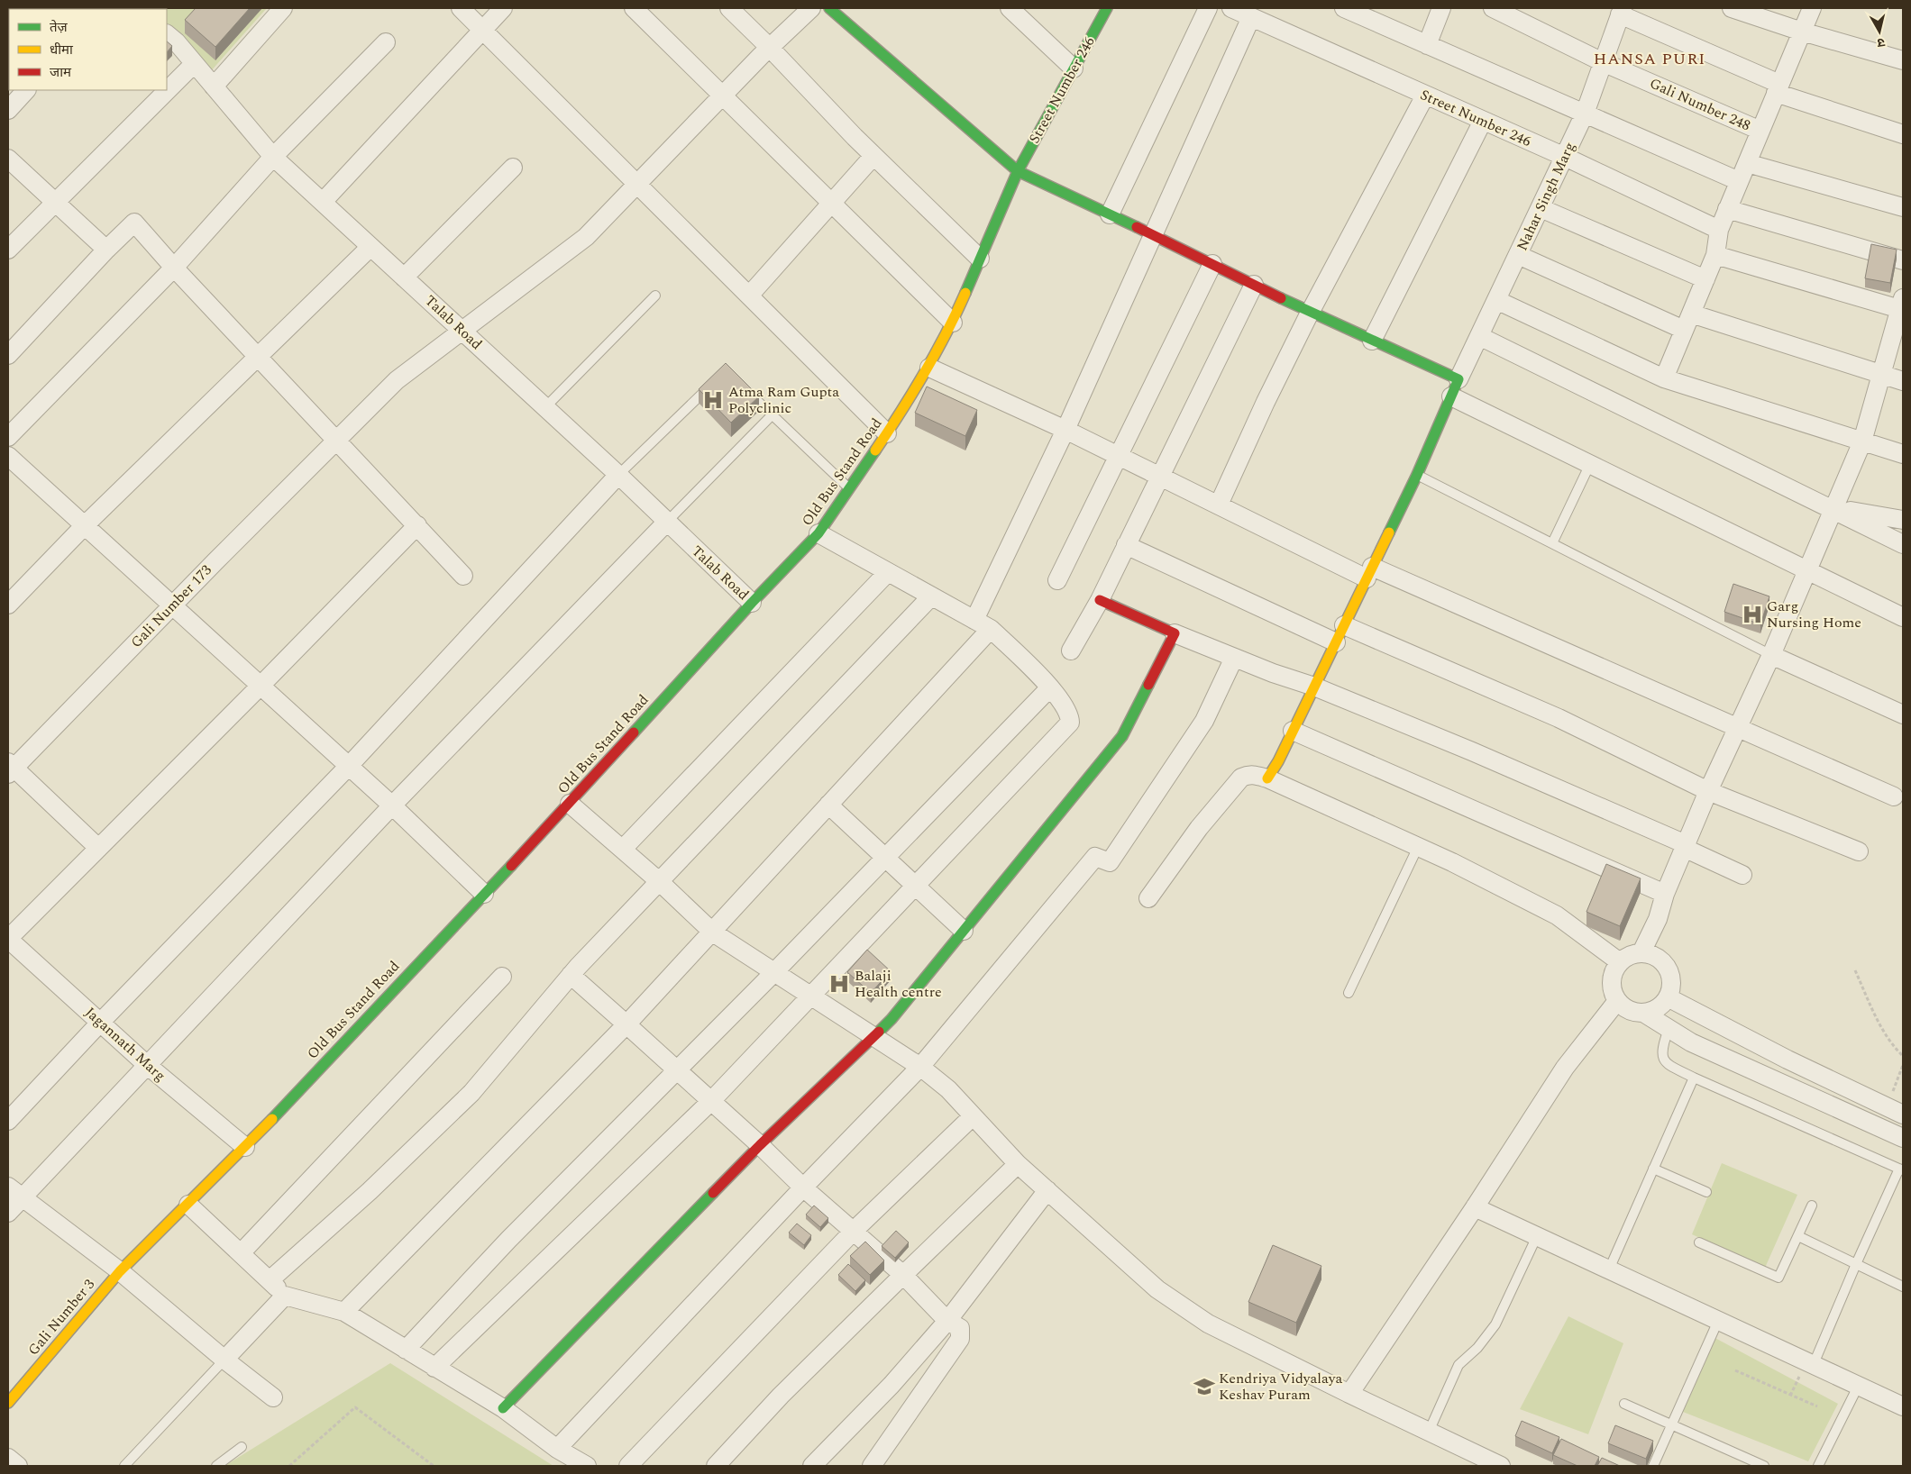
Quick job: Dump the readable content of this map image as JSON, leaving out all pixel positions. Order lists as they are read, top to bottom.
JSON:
{
  "streets": {
    "street": [
      "Street Number 246",
      "Gali Number 248",
      "Nahar Singh Marg",
      "Talab Road",
      "Old Bus Stand Road",
      "Gali Number 173",
      "Jagannath Marg",
      "Gali Number 3"
    ]
  },
  "crossings": [
    ["Street Number 246", "Nahar Singh Marg"],
    ["Street Number 246", "Old Bus Stand Road"],
    ["Gali Number 248", "Nahar Singh Marg"],
    ["Talab Road", "Old Bus Stand Road"],
    ["Talab Road", "Gali Number 173"],
    ["Old Bus Stand Road", "Jagannath Marg"],
    ["Old Bus Stand Road", "Gali Number 3"]
  ],
  "districts": ["HANSA PURI"],
  "places": {
    "hospital": ["Atma Ram Gupta Polyclinic", "Garg Nursing Home", "Balaji Health centre"],
    "school or university": ["Kendriya Vidyalaya Keshav Puram"]
  },
  "legend": ["तेज़", "धीमा", "जाम"],
  "north": "bottom"
}
